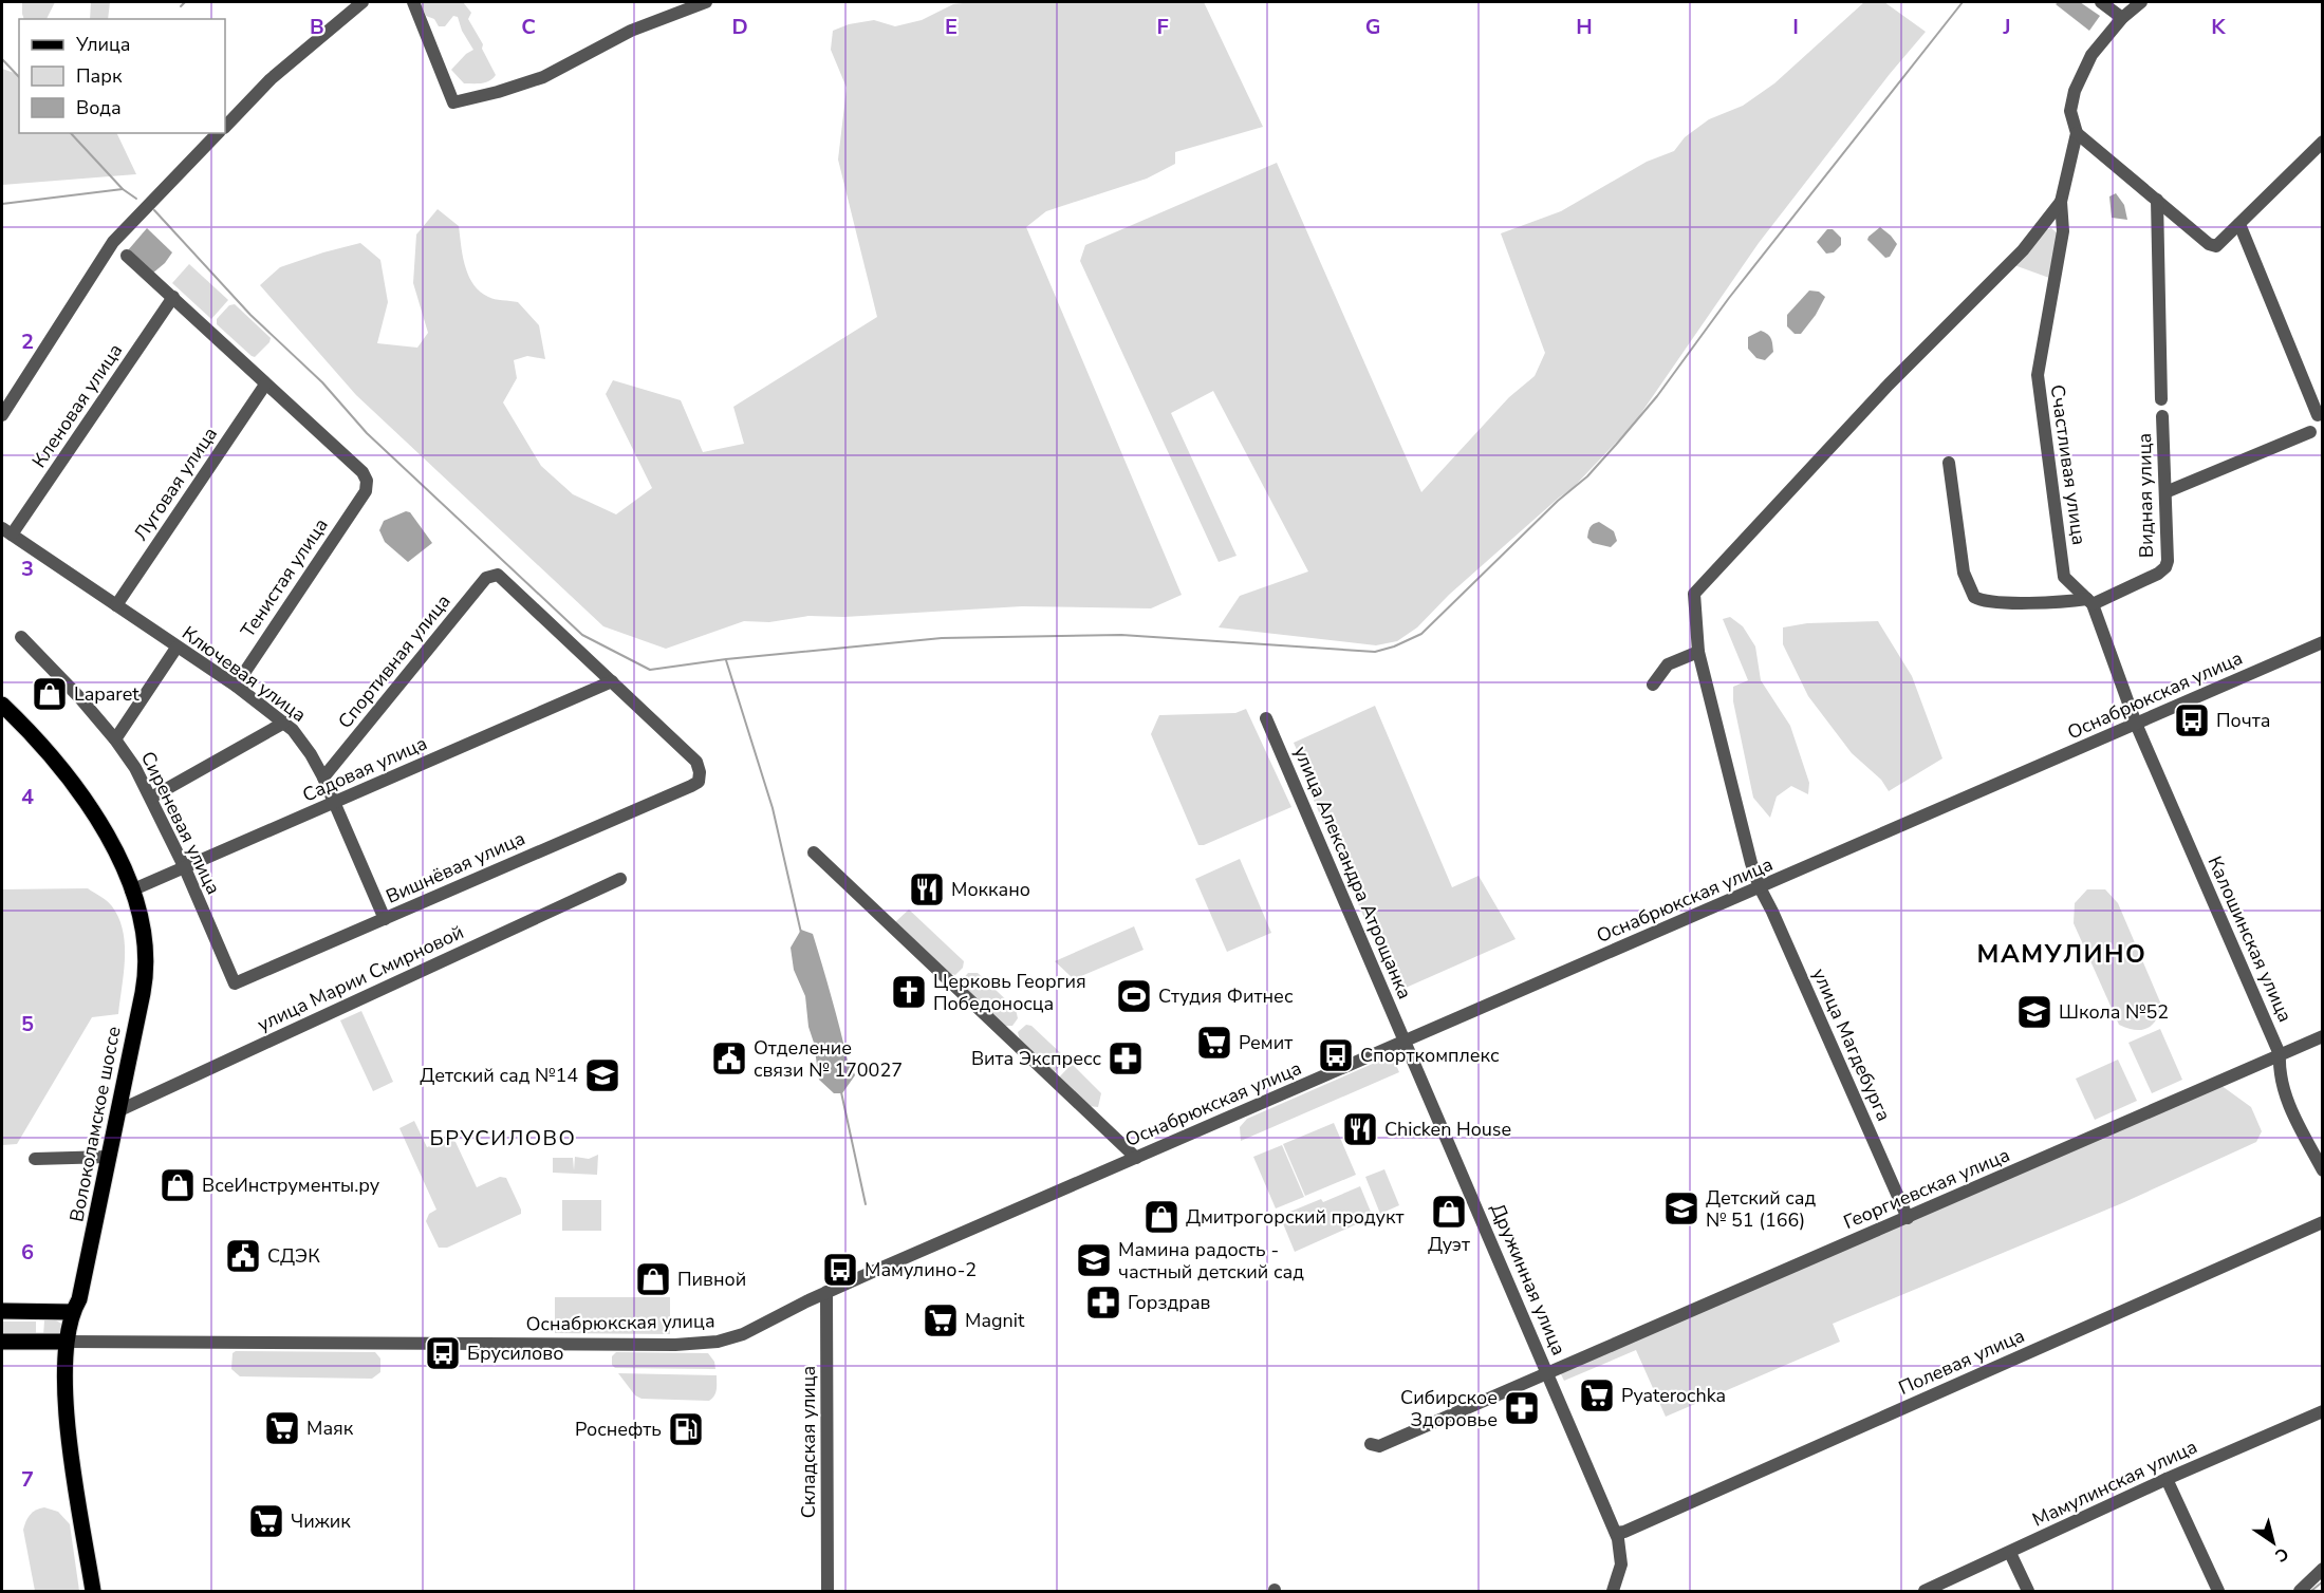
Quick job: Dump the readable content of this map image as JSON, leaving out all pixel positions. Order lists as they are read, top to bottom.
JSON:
{
  "streets": {
    "main road": ["Волоколамское шоссе"],
    "street": [
      "Кленовая улица",
      "Счастливая улица",
      "Луговая улица",
      "Видная улица",
      "Тенистая улица",
      "Спортивная улица",
      "Ключевая улица",
      "Оснабрюкская улица",
      "Садовая улица",
      "Сиреневая улица",
      "Вишнёвая улица",
      "улица Александра Атрощанка",
      "Калошинская улица",
      "улица Марии Смирновой",
      "улица Магдебурга",
      "Георгиевская улица",
      "Дружинная улица",
      "Полевая улица",
      "Складская улица",
      "Мамулинская улица"
    ]
  },
  "crossings": [
    ["Кленовая улица", "Ключевая улица"],
    ["Счастливая улица", "Видная улица"],
    ["Счастливая улица", "Калошинская улица"],
    ["Счастливая улица", "улица Магдебурга"],
    ["Луговая улица", "Тенистая улица"],
    ["Луговая улица", "Ключевая улица"],
    ["Видная улица", "Калошинская улица"],
    ["Тенистая улица", "Ключевая улица"],
    ["Спортивная улица", "Ключевая улица"],
    ["Спортивная улица", "Садовая улица"],
    ["Спортивная улица", "Вишнёвая улица"],
    ["Ключевая улица", "Садовая улица"],
    ["Ключевая улица", "Вишнёвая улица"],
    ["Оснабрюкская улица", "улица Александра Атрощанка"],
    ["Оснабрюкская улица", "Калошинская улица"],
    ["Оснабрюкская улица", "улица Магдебурга"],
    ["Оснабрюкская улица", "Волоколамское шоссе"],
    ["Оснабрюкская улица", "Дружинная улица"],
    ["Оснабрюкская улица", "Складская улица"],
    ["Садовая улица", "Сиреневая улица"],
    ["Садовая улица", "Вишнёвая улица"],
    ["Садовая улица", "Волоколамское шоссе"],
    ["Сиреневая улица", "Вишнёвая улица"],
    ["улица Александра Атрощанка", "Дружинная улица"],
    ["Калошинская улица", "Георгиевская улица"],
    ["улица Марии Смирновой", "Волоколамское шоссе"],
    ["улица Магдебурга", "Георгиевская улица"],
    ["Георгиевская улица", "Дружинная улица"],
    ["Дружинная улица", "Полевая улица"]
  ],
  "districts": ["МАМУЛИНО", "БРУСИЛОВО"],
  "places": {
    "shop": [
      "Laparet",
      "ВсеИнструменты.ру",
      "Дуэт",
      "Дмитрогорский продукт",
      "Пивной"
    ],
    "bus stop": [
      "Почта",
      "Спорткомплекс",
      "Мамулино-2",
      "Брусилово"
    ],
    "restaurant": ["Моккано", "Chicken House"],
    "church": ["Церковь Георгия Победоносца"],
    "sports": ["Студия Фитнес"],
    "school or university": [
      "Школа №52",
      "Детский сад №14",
      "Детский сад № 51 (166)",
      "Мамина радость - частный детский сад"
    ],
    "supermarket": [
      "Ремит",
      "Magnit",
      "Pyaterochka",
      "Маяк",
      "Чижик"
    ],
    "public building": ["Отделение связи № 170027", "СДЭК"],
    "pharmacy": ["Вита Экспресс", "Горздрав", "Сибирское Здоровье"],
    "fuel station": ["Роснефть"]
  },
  "legend": ["Улица", "Парк", "Вода"],
  "north": "bottom right",
  "grid": {
    "columns": [
      "B",
      "C",
      "D",
      "E",
      "F",
      "G",
      "H",
      "I",
      "J",
      "K"
    ],
    "rows": [
      "2",
      "3",
      "4",
      "5",
      "6",
      "7"
    ]
  }
}
